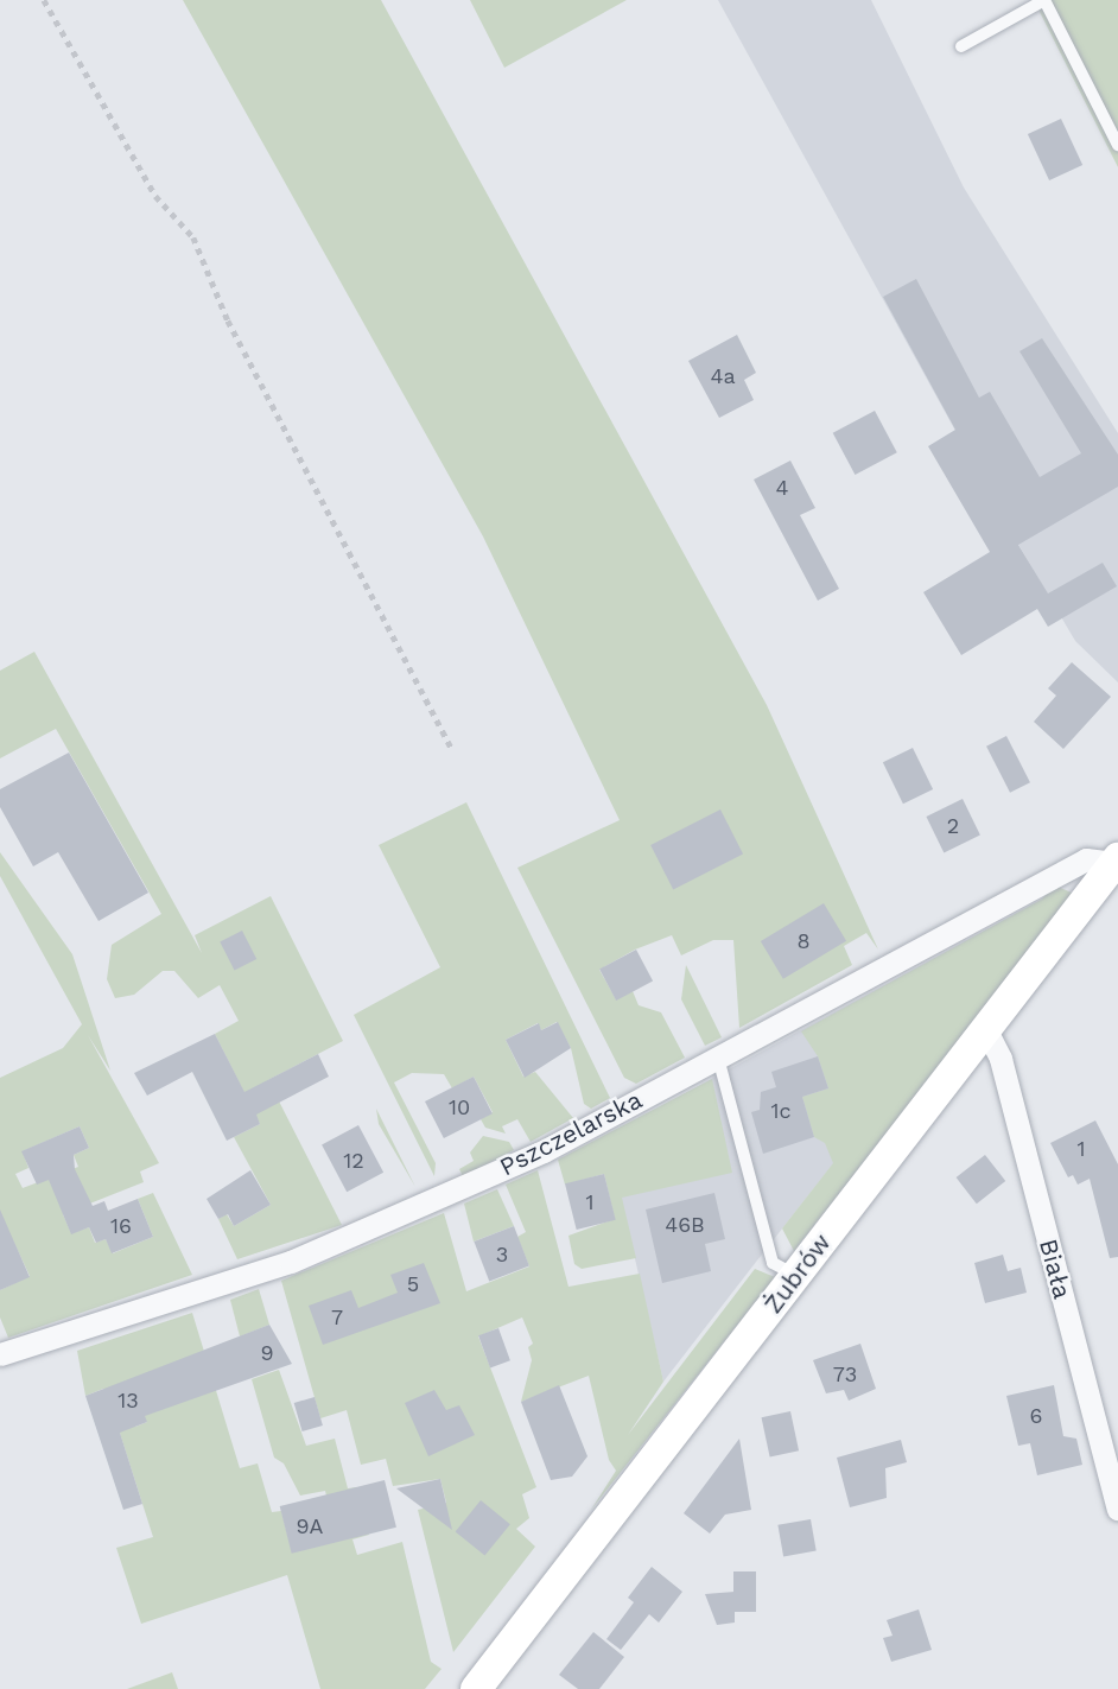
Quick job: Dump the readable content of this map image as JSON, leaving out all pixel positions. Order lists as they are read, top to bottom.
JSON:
{
  "streets": {
    "main road": ["Żubrów"],
    "street": ["Pszczelarska", "Biała"]
  },
  "crossings": [
    ["Pszczelarska", "Żubrów"],
    ["Biała", "Żubrów"]
  ],
  "house_numbers": [
    "4a",
    "4",
    "2",
    "8",
    "10",
    "1c",
    "1",
    "12",
    "1",
    "46B",
    "16",
    "3",
    "5",
    "7",
    "9",
    "73",
    "13",
    "6",
    "9A"
  ]
}
